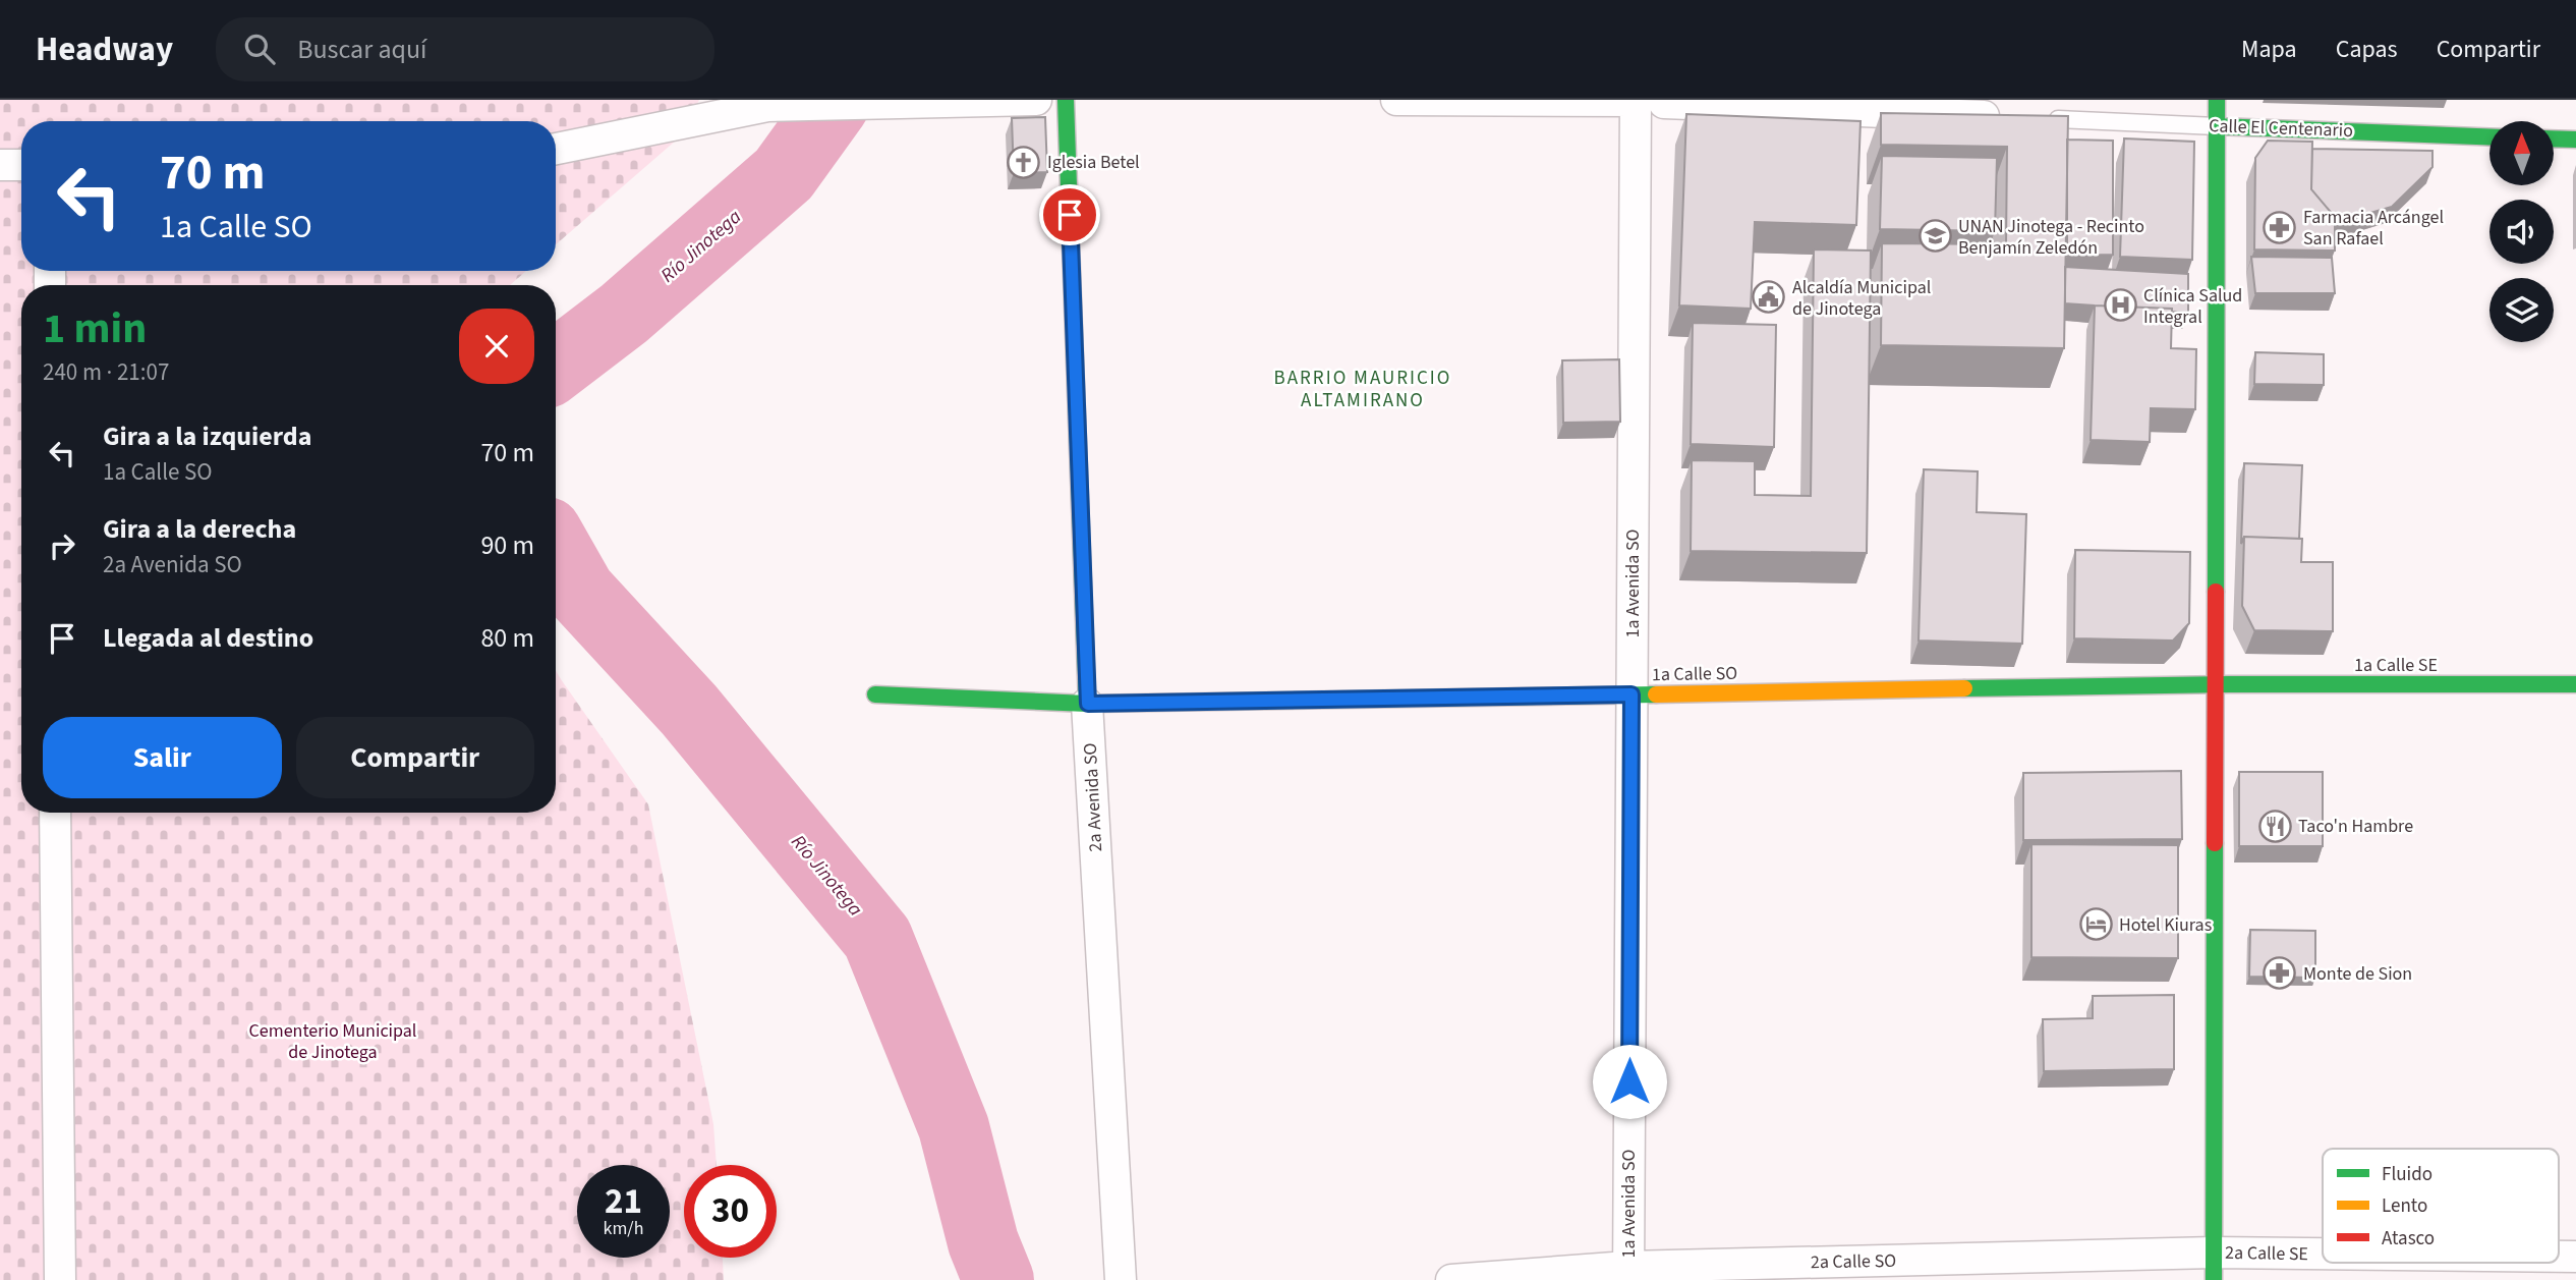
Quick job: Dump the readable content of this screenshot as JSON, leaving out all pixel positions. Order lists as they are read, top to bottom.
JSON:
{
  "streets": {
    "street": [
      "Calle El Centenario",
      "1a Avenida SO",
      "1a Calle SE",
      "1a Calle SO",
      "2a Avenida SO",
      "2a Calle SE",
      "2a Calle SO"
    ]
  },
  "crossings": [
    ["1a Avenida SO", "1a Calle SO"],
    ["1a Avenida SO", "2a Calle SO"],
    ["1a Calle SE", "1a Calle SO"],
    ["1a Calle SO", "2a Avenida SO"],
    ["2a Calle SE", "2a Calle SO"]
  ],
  "districts": ["BARRIO MAURICIO ALTAMIRANO"],
  "water": ["Río Jinotega"],
  "parks": ["Cementerio Municipal de Jinotega"],
  "places": {
    "church": ["Iglesia Betel"],
    "pharmacy": ["Farmacia Arcángel San Rafael", "Monte de Sion"],
    "school or university": ["UNAN Jinotega - Recinto Benjamín Zeledón"],
    "public building": ["Alcaldía Municipal de Jinotega"],
    "hospital": ["Clínica Salud Integral"],
    "restaurant": ["Taco'n Hambre"],
    "hotel": ["Hotel Kiuras"]
  },
  "legend": ["Fluido", "Lento", "Atasco"],
  "north": "top",
  "page": {
    "header": "Headway",
    "search": "Buscar aquí",
    "nav": ["Mapa", "Capas", "Compartir"],
    "turn": ["70 m", "1a Calle SO"],
    "heading": ["1 min", "240 m · 21:07"],
    "list": [
      {
        "name": "Gira a la izquierda",
        "note": "1a Calle SO",
        "value": "70 m"
      },
      {
        "name": "Gira a la derecha",
        "note": "2a Avenida SO",
        "value": "90 m"
      },
      {
        "name": "Llegada al destino",
        "value": "80 m"
      }
    ],
    "buttons": ["Salir", "Compartir"],
    "speed": "21 km/h",
    "limit": "30"
  }
}
